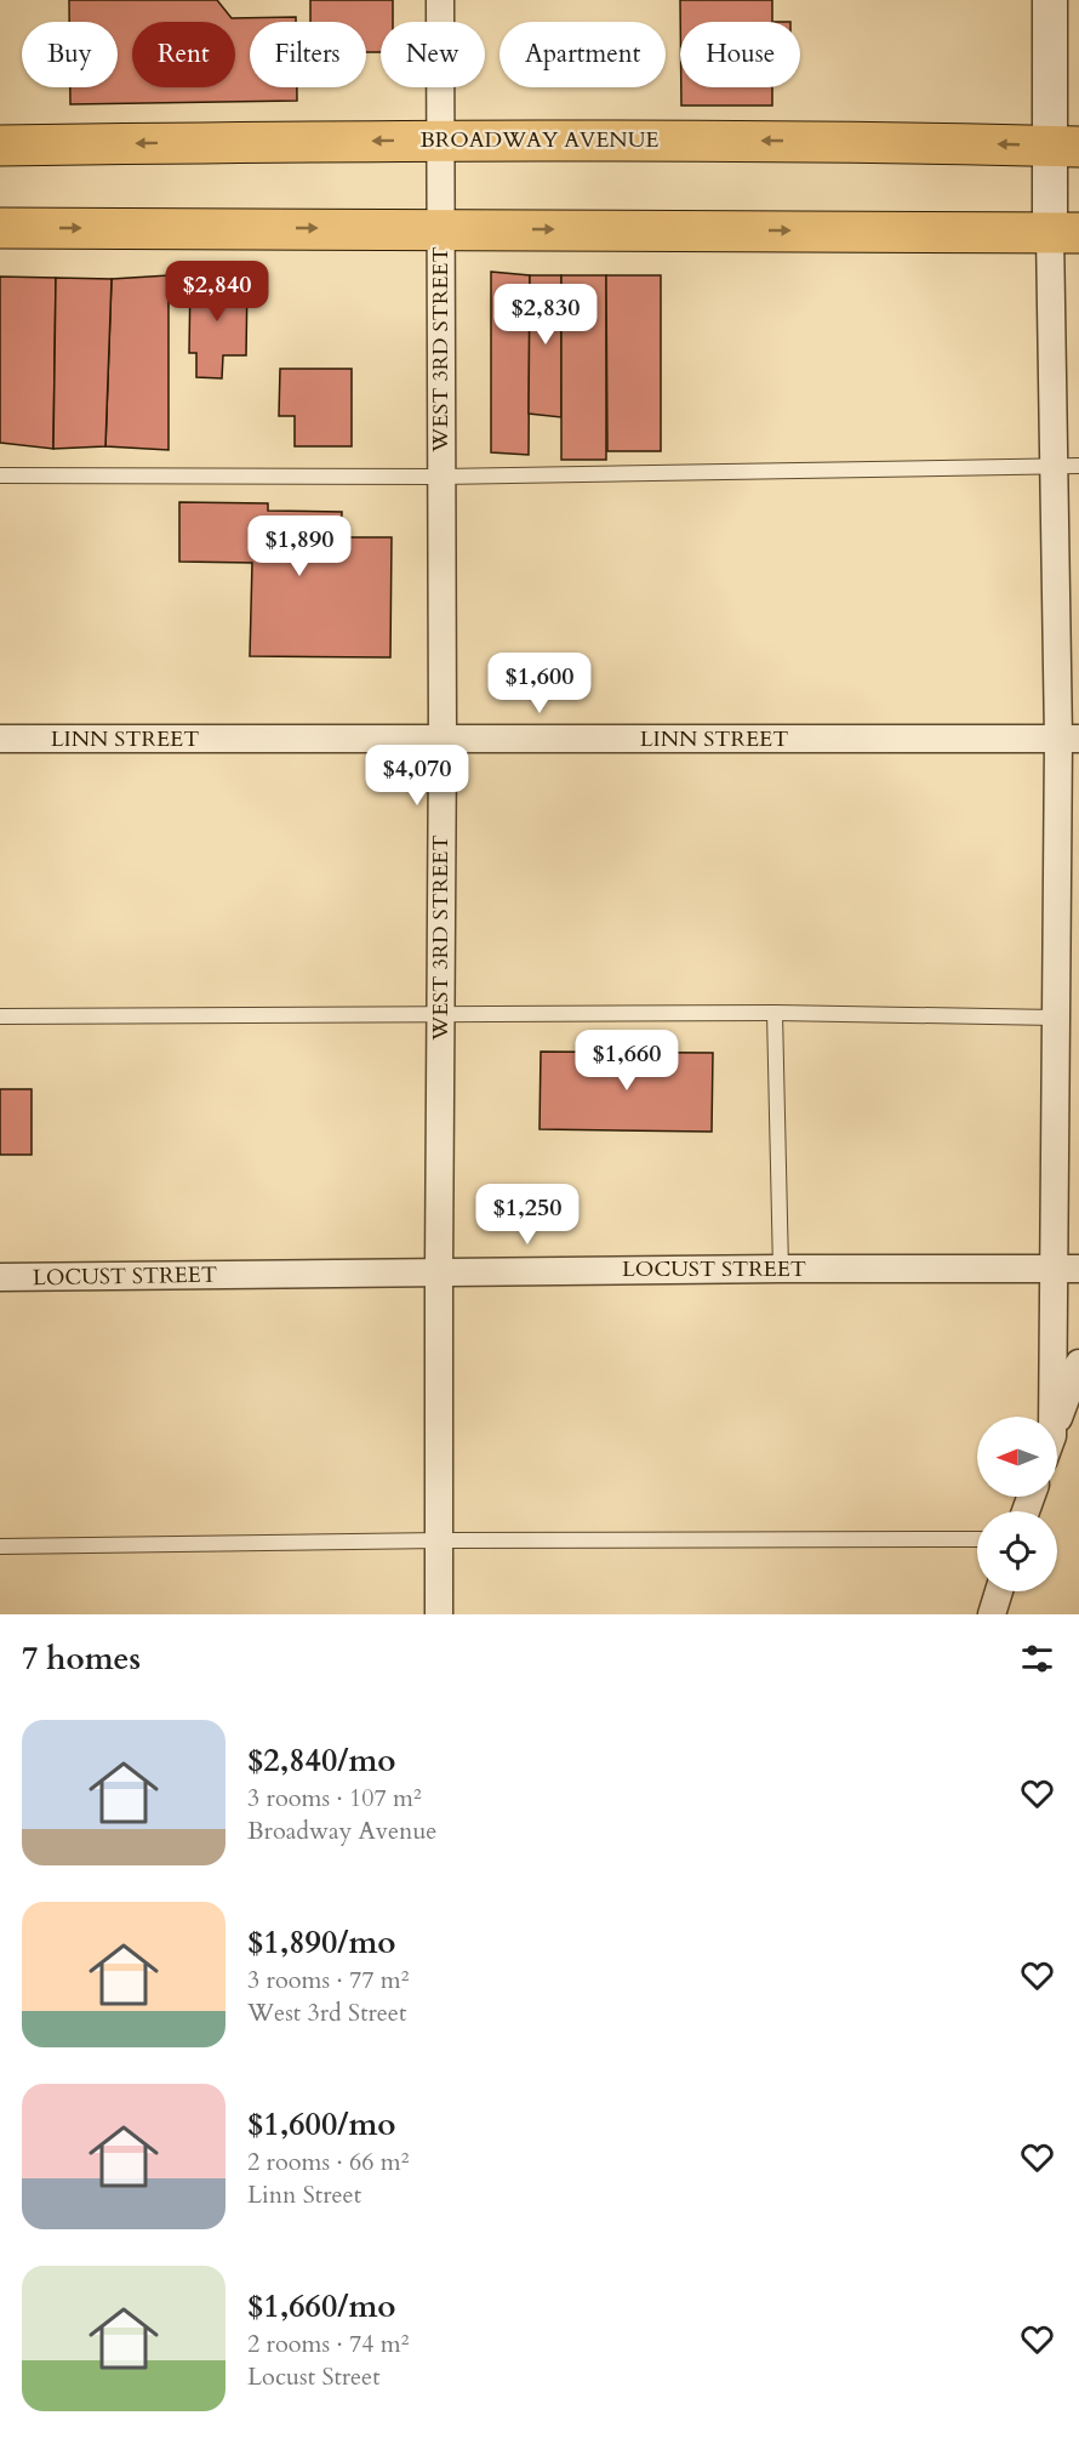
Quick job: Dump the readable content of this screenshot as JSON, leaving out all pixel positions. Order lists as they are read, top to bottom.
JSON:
{
  "streets": {
    "highway": ["BROADWAY AVENUE"],
    "street": ["WEST 3RD STREET", "LINN STREET", "LOCUST STREET"]
  },
  "crossings": [
    ["BROADWAY AVENUE", "WEST 3RD STREET"],
    ["WEST 3RD STREET", "LINN STREET"],
    ["WEST 3RD STREET", "LOCUST STREET"]
  ],
  "north": "left",
  "page": {
    "chip": [
      "Buy",
      "Rent",
      "Filters",
      "New",
      "Apartment",
      "House"
    ],
    "price": [
      "$2,840",
      "$2,830",
      "$1,890",
      "$1,600",
      "$4,070",
      "$1,660",
      "$1,250"
    ],
    "heading": "7 homes",
    "list": [
      {
        "name": "$2,840/mo",
        "note": "3 rooms · 107 m² · Broadway Avenue"
      },
      {
        "name": "$1,890/mo",
        "note": "3 rooms · 77 m² · West 3rd Street"
      },
      {
        "name": "$1,600/mo",
        "note": "2 rooms · 66 m² · Linn Street"
      },
      {
        "name": "$1,660/mo",
        "note": "2 rooms · 74 m² · Locust Street"
      }
    ]
  }
}
